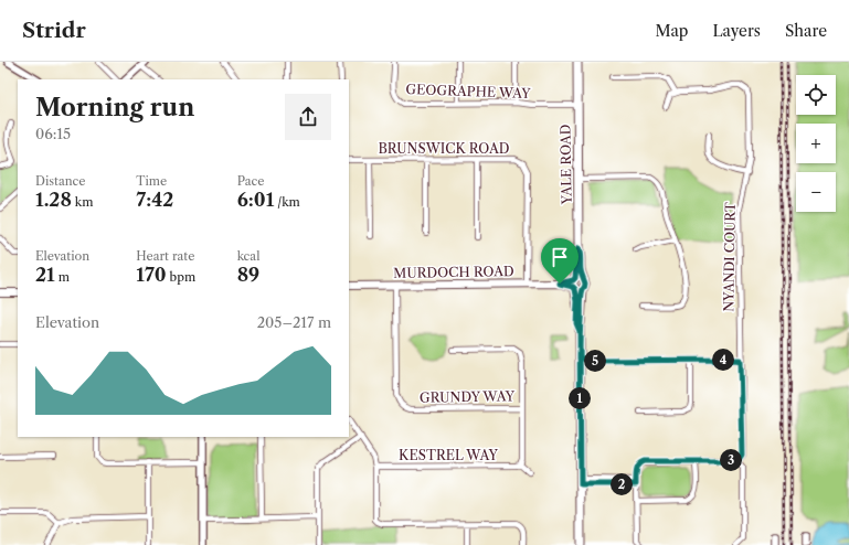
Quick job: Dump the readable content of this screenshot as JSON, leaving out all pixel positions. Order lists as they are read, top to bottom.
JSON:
{
  "streets": {
    "main road": ["YALE ROAD", "MURDOCH ROAD"],
    "street": [
      "GEOGRAPHE WAY",
      "BRUNSWICK ROAD",
      "NYANDI COURT",
      "GRUNDY WAY",
      "KESTREL WAY"
    ]
  },
  "crossings": [
    ["GEOGRAPHE WAY", "YALE ROAD"],
    ["BRUNSWICK ROAD", "MURDOCH ROAD"],
    ["YALE ROAD", "MURDOCH ROAD"],
    ["MURDOCH ROAD", "GRUNDY WAY"]
  ],
  "page": {
    "header": "Stridr",
    "nav": ["Map", "Layers", "Share"],
    "map_buttons": ["+", "−"],
    "heading": ["Morning run", "06:15"],
    "stats": [
      ["Distance", "1.28 km"],
      ["Time", "7:42"],
      ["Pace", "6:01 /km"],
      ["Elevation", "21 m"],
      ["Heart rate", "170 bpm"],
      ["kcal", "89"]
    ],
    "chart": ["Elevation", "205–217 m"],
    "pins": [
      "4",
      "5",
      "1",
      "3",
      "2"
    ]
  }
}
